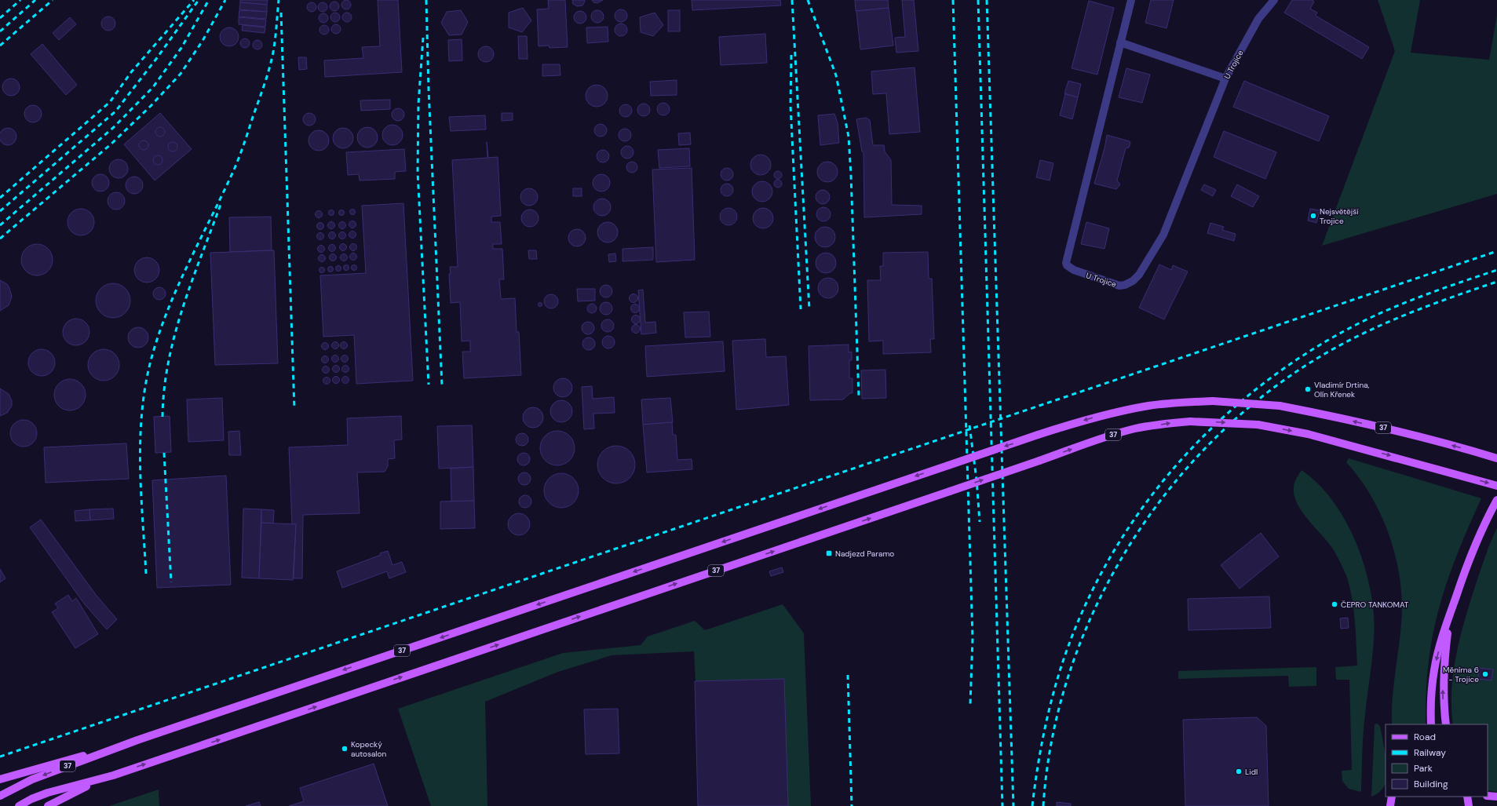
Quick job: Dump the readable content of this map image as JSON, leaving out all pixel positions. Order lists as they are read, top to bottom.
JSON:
{
  "streets": {
    "main road": ["37"],
    "street": ["U Trojice"]
  },
  "places": {
    "other": [
      "Nejsvětější Trojice",
      "Vladimír Drtina, Olín Křenek",
      "ČEPRO TANKOMAT",
      "Měnírna 6 - Trojice",
      "Kopecký autosalon",
      "Lidl"
    ],
    "transit": ["Nadjezd Paramo"]
  },
  "legend": [
    "Road",
    "Railway",
    "Park",
    "Building"
  ]
}
